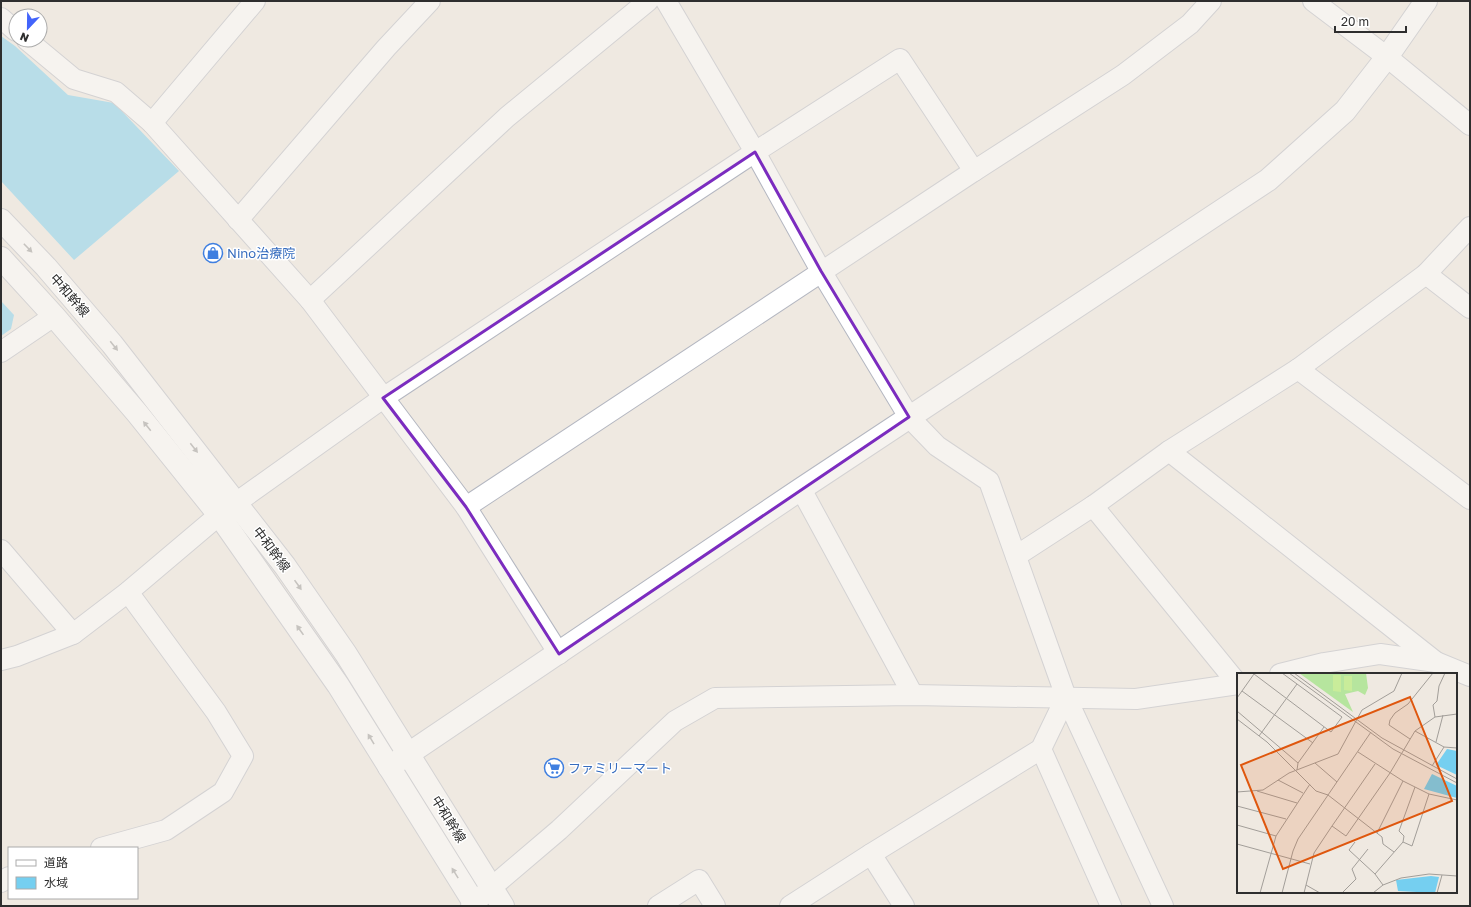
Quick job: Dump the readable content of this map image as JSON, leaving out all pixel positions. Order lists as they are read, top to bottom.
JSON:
{
  "streets": {
    "main road": ["中和幹線"]
  },
  "places": {
    "shop": ["Nino治療院"],
    "supermarket": ["ファミリーマート"]
  },
  "legend": ["道路", "水域"],
  "scale_bar": "20 m",
  "north": "bottom"
}
